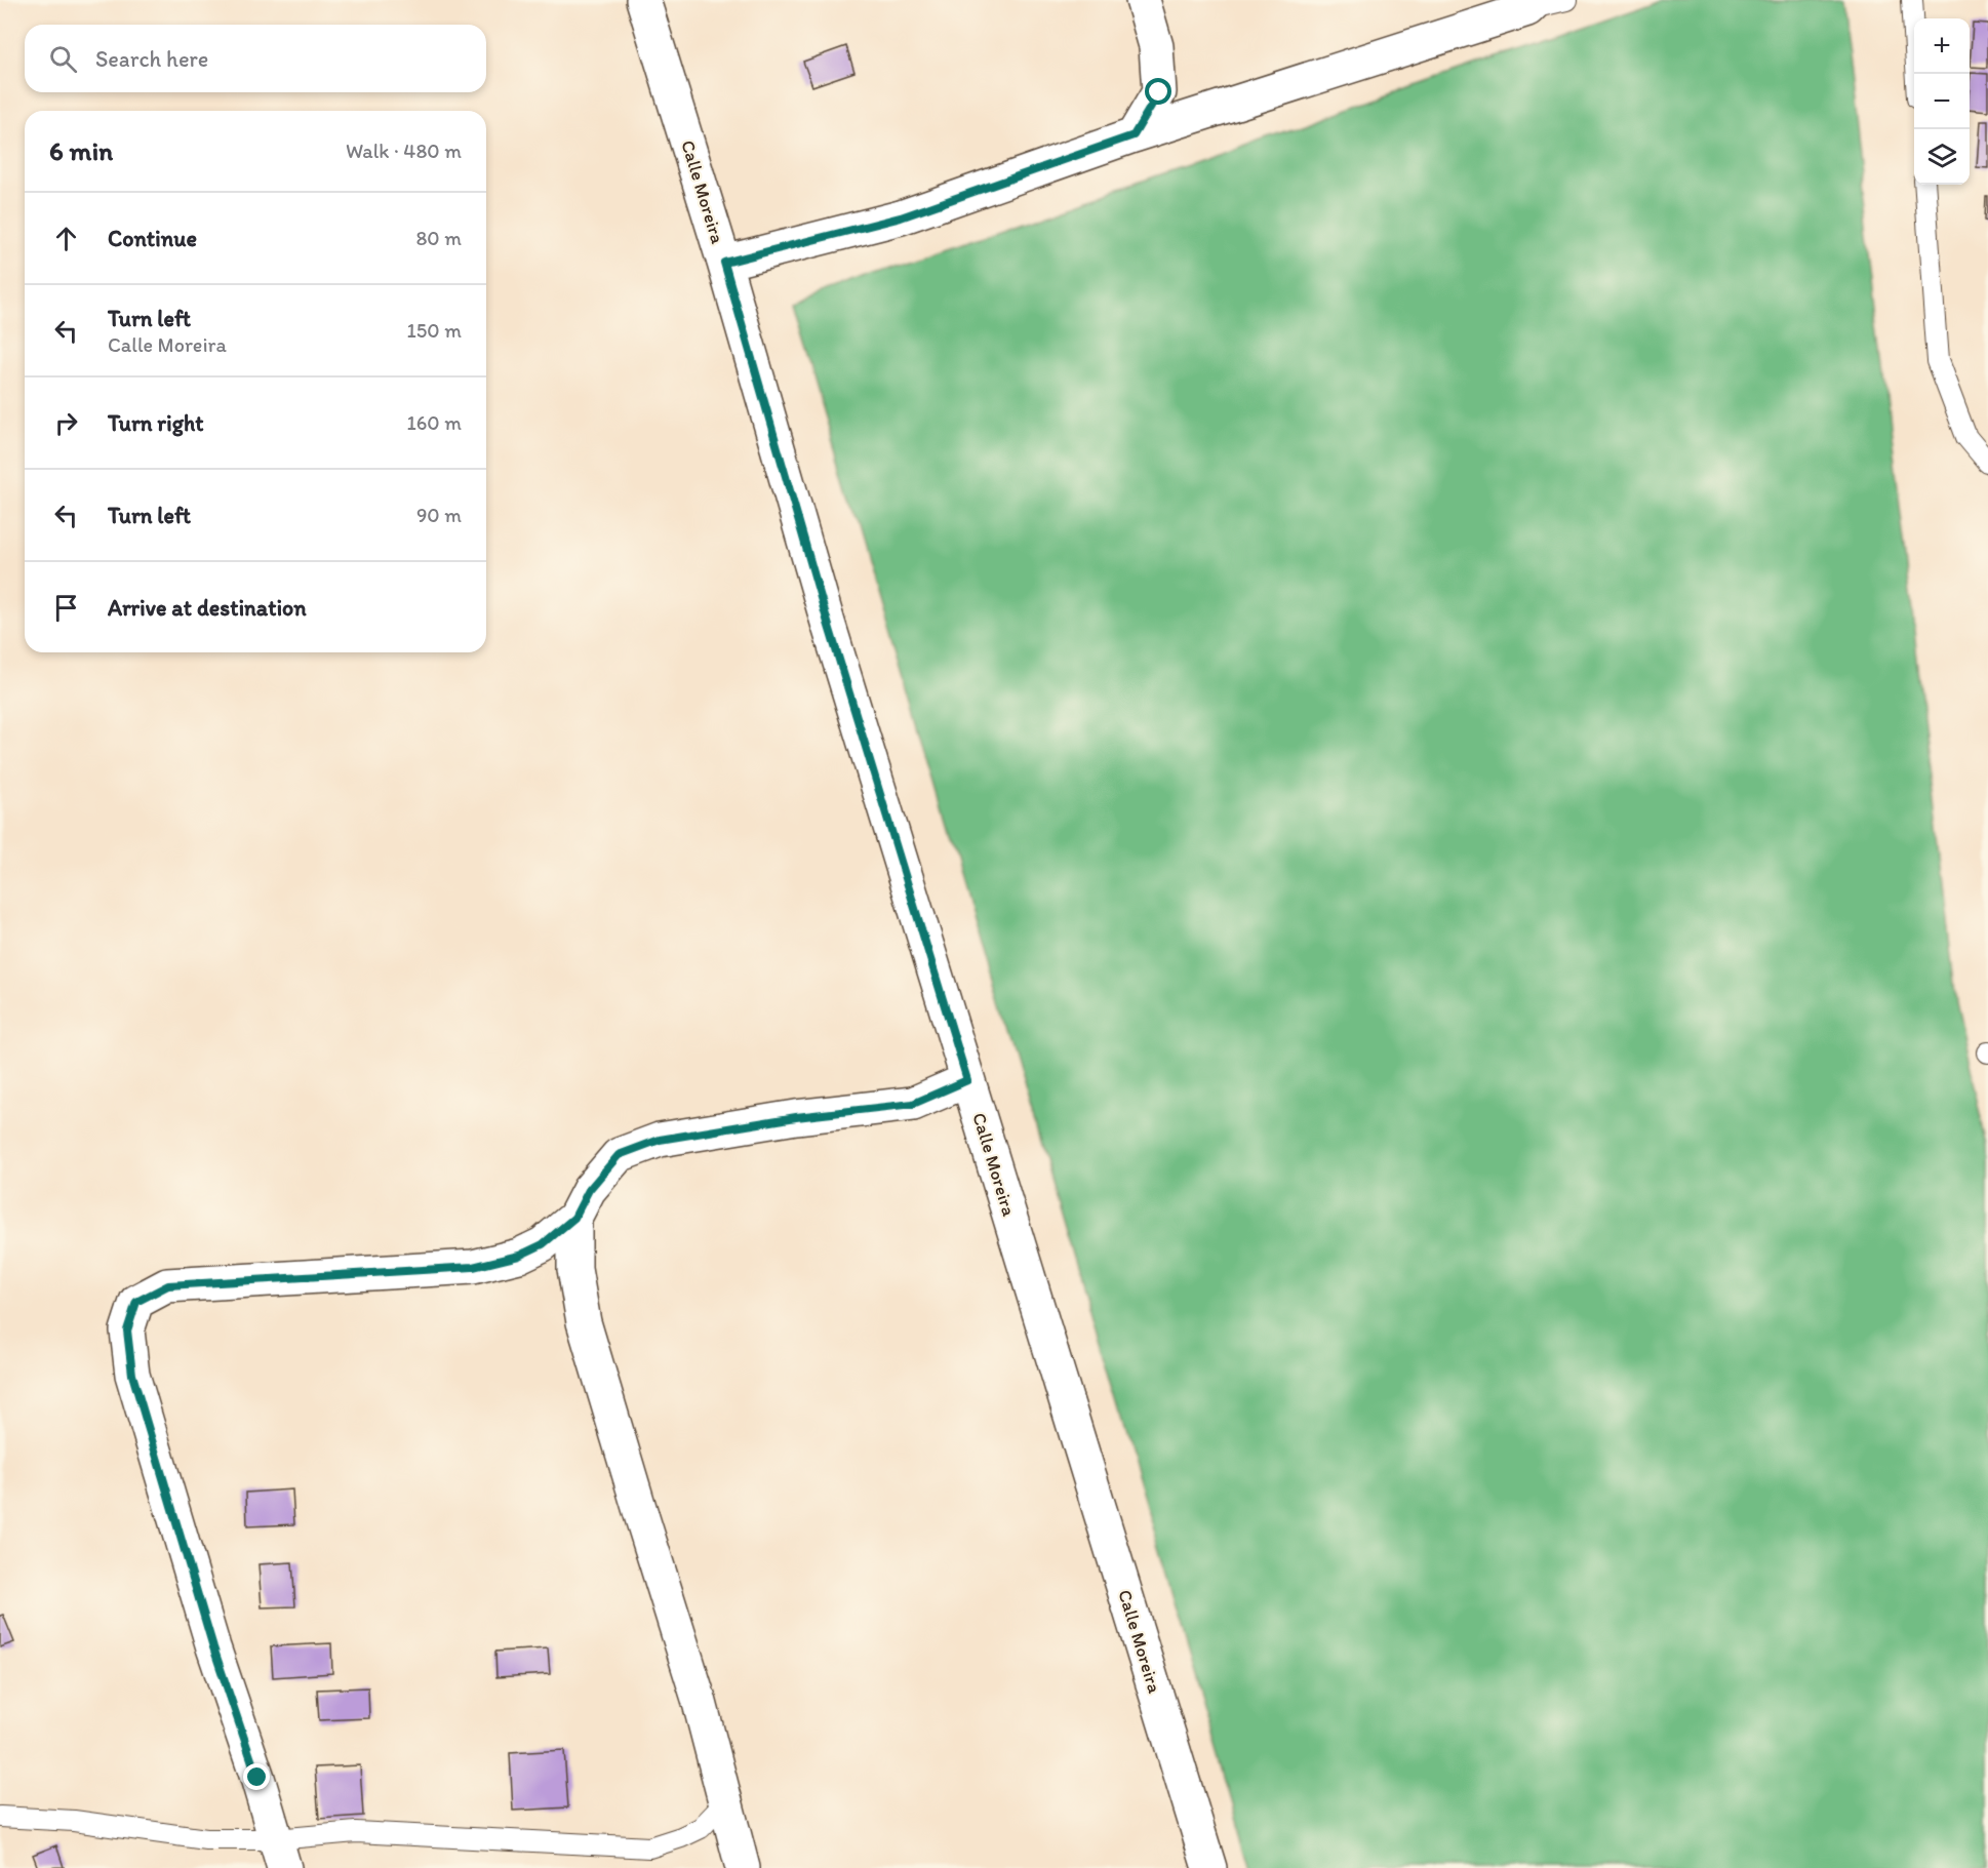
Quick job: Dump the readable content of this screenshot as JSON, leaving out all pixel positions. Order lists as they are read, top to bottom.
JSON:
{
  "streets": {
    "street": ["Calle Moreira"]
  },
  "page": {
    "map_buttons": ["+", "−"],
    "search": "Search here",
    "heading": ["6 min", "Walk · 480 m"],
    "list": [
      ["Continue", "80 m"],
      ["Turn left", "Calle Moreira", "150 m"],
      ["Turn right", "160 m"],
      ["Turn left", "90 m"],
      "Arrive at destination"
    ]
  }
}
